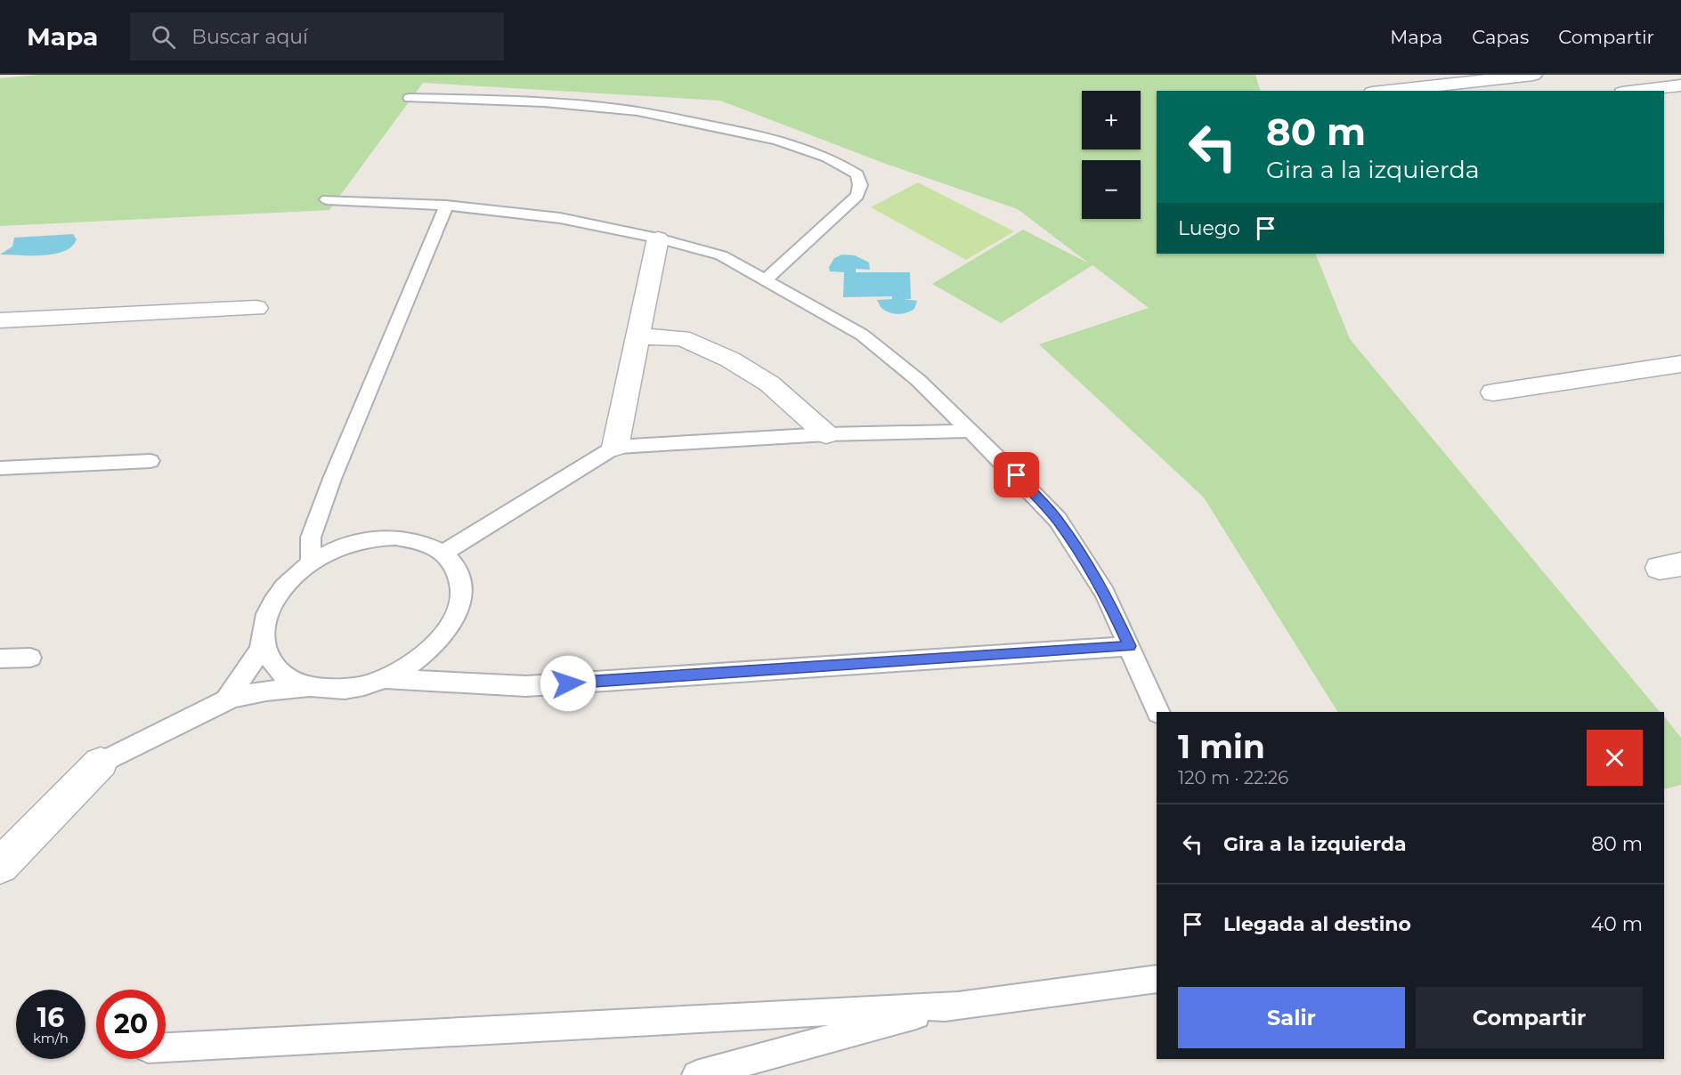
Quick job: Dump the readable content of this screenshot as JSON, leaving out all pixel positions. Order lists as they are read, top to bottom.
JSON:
{
  "page": {
    "header": "Mapa",
    "search": "Buscar aquí",
    "nav": ["Mapa", "Capas", "Compartir"],
    "map_buttons": ["+", "−"],
    "turn": ["80 m", "Gira a la izquierda"],
    "then": "Luego",
    "heading": ["1 min", "120 m · 22:26"],
    "list": [
      {
        "name": "Gira a la izquierda",
        "value": "80 m"
      },
      {
        "name": "Llegada al destino",
        "value": "40 m"
      }
    ],
    "buttons": ["Salir", "Compartir"],
    "speed": "16 km/h",
    "limit": "20"
  }
}
